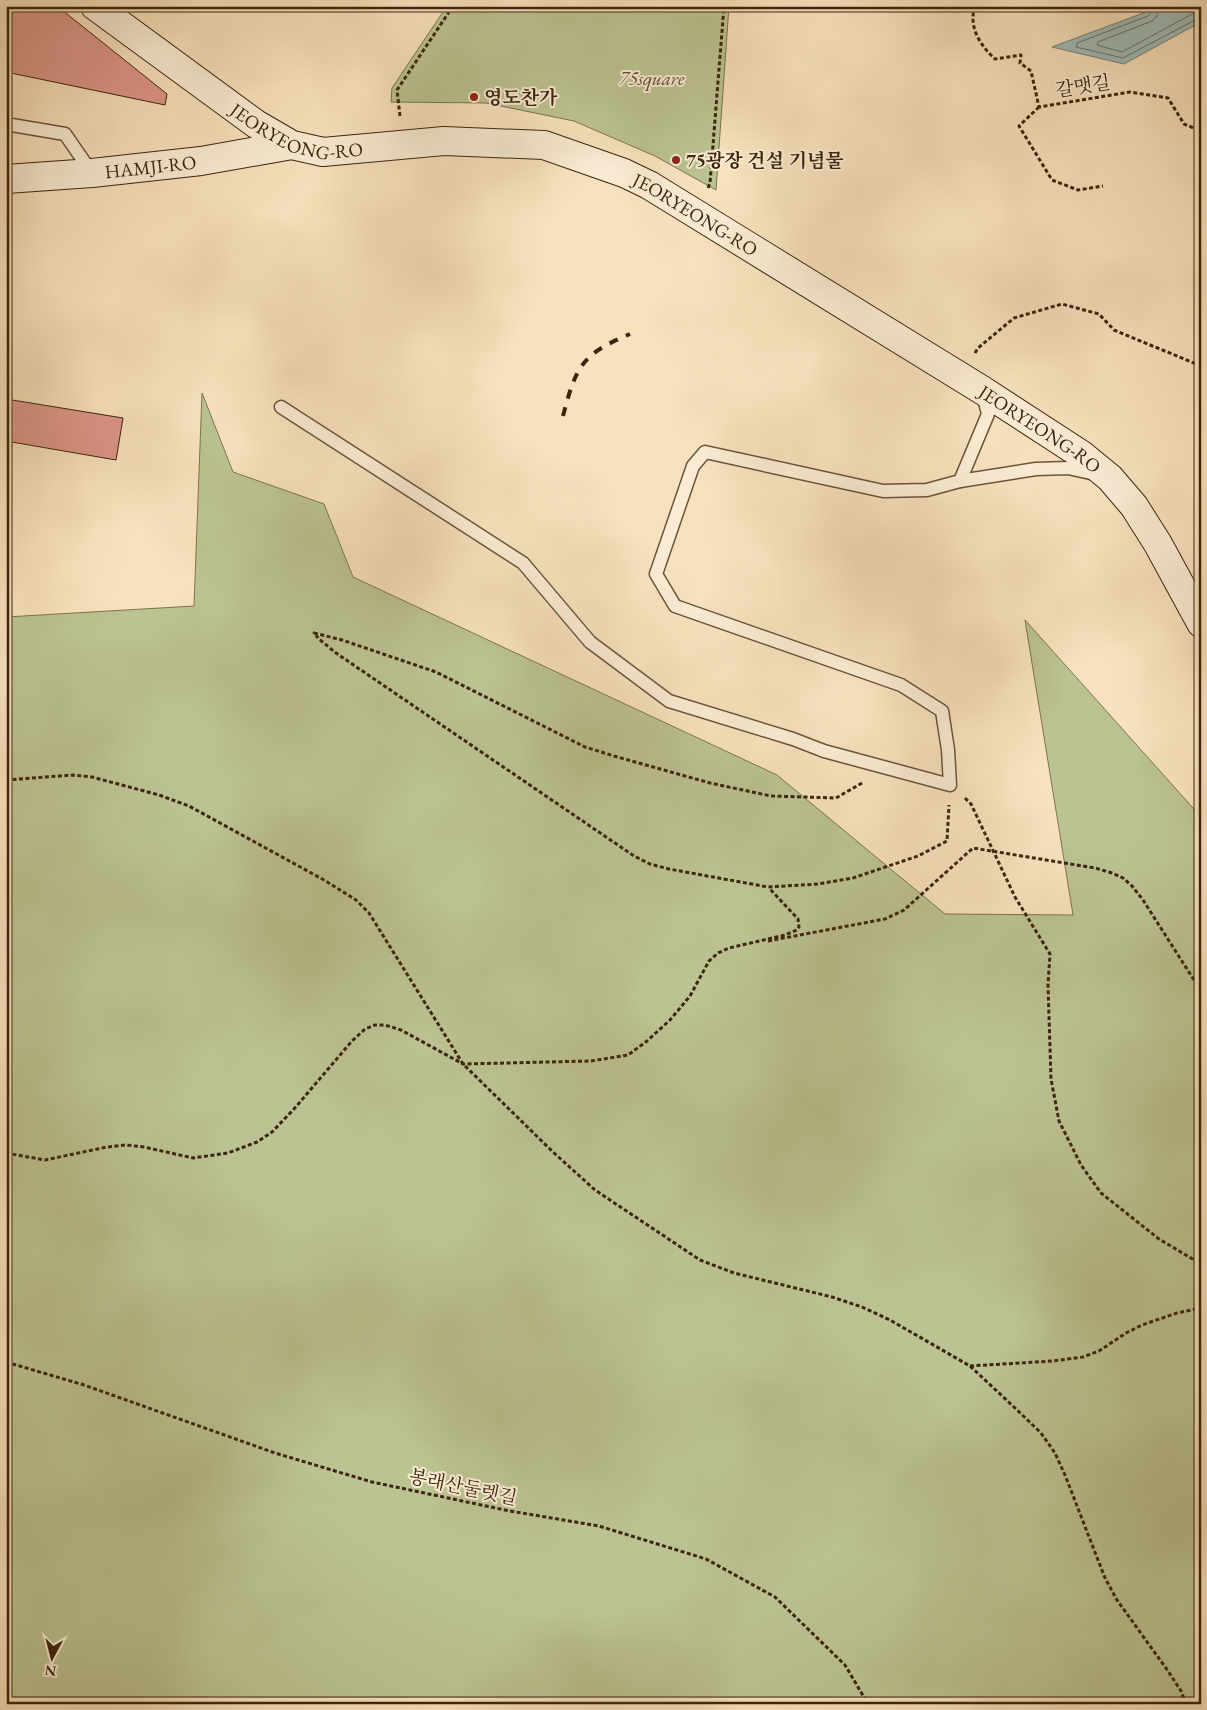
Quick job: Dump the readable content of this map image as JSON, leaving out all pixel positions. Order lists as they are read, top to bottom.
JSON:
{
  "streets": {
    "main road": ["JEORYEONG-RO", "HAMJI-RO"],
    "path": ["갈맷길", "봉래산둘렛길"]
  },
  "crossings": [
    ["JEORYEONG-RO", "HAMJI-RO"]
  ],
  "parks": ["75square"],
  "places": ["영도찬가", "75광장 건설 기념물"],
  "north": "bottom"
}
